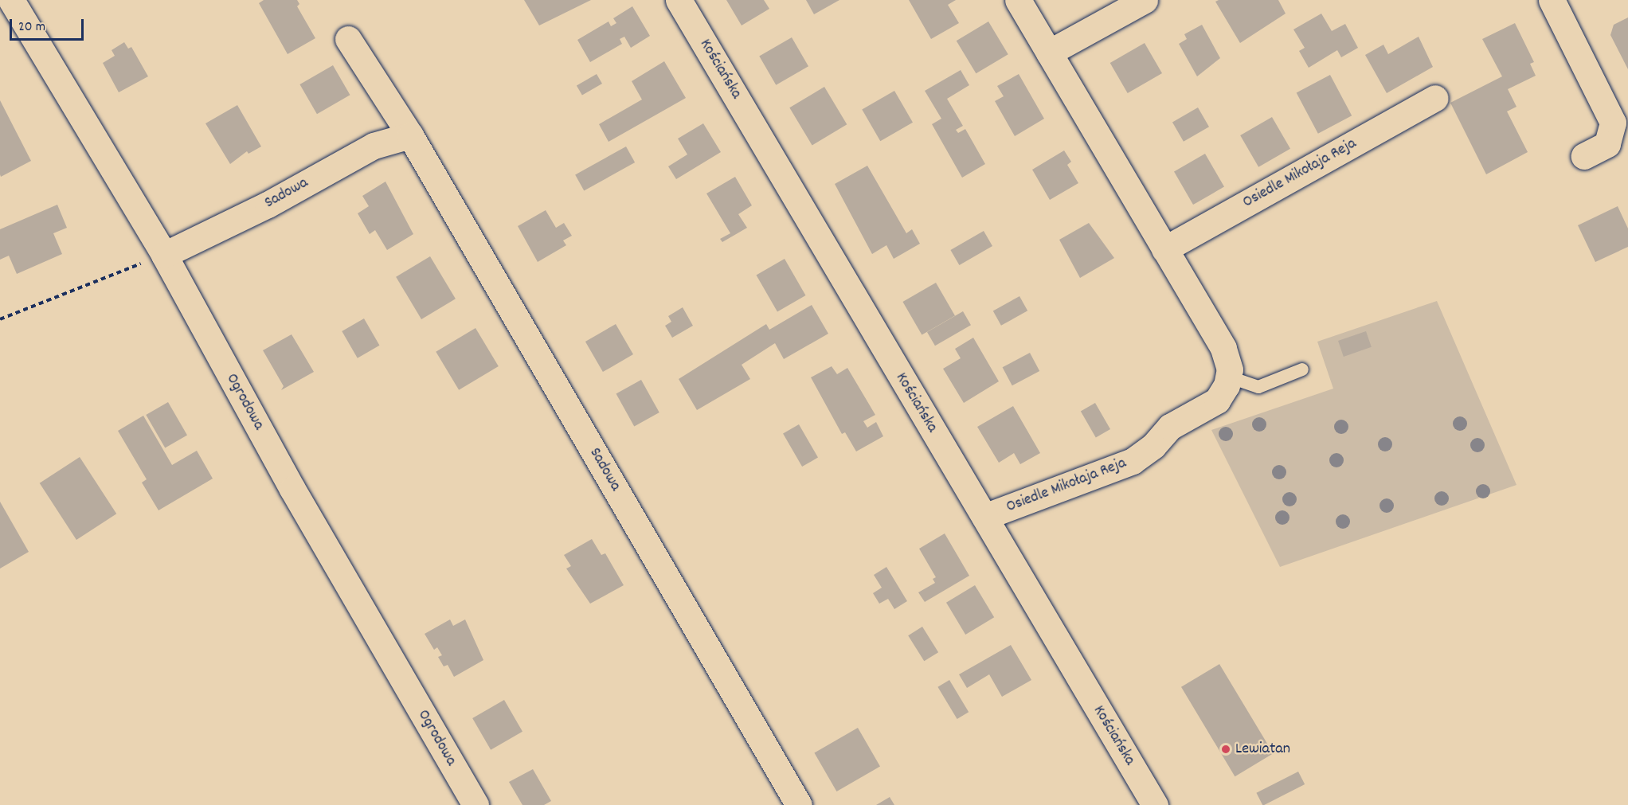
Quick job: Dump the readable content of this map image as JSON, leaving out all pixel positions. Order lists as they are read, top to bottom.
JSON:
{
  "streets": {
    "street": [
      "Kościańska",
      "Osiedle Mikołaja Reja",
      "Sadowa",
      "Ogrodowa"
    ]
  },
  "crossings": [
    ["Kościańska", "Osiedle Mikołaja Reja"],
    ["Sadowa", "Ogrodowa"]
  ],
  "places": ["Lewiatan"],
  "scale_bar": "20 m"
}
